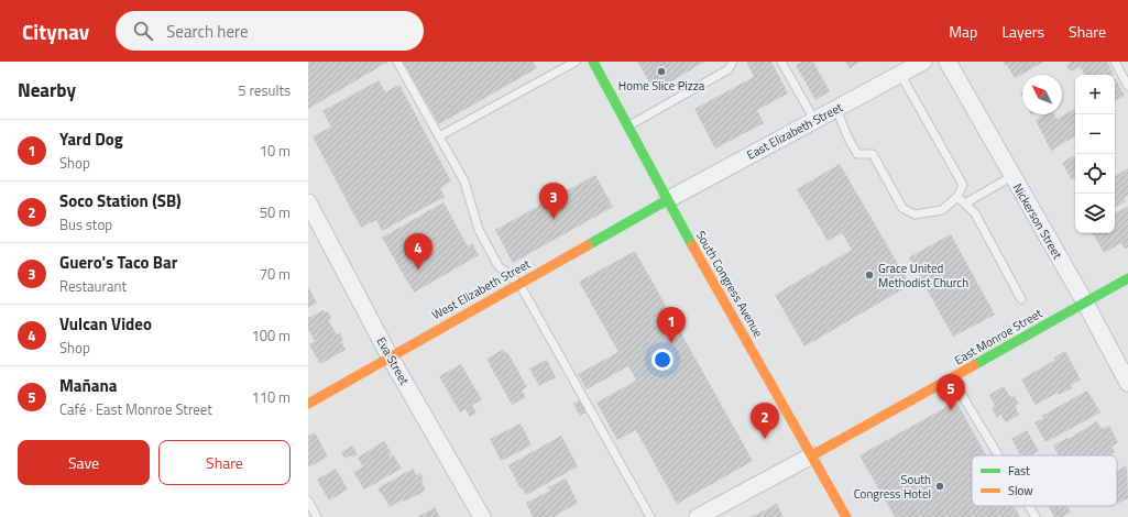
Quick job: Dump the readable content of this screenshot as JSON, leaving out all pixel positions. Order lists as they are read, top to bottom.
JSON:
{
  "streets": {
    "street": [
      "East Elizabeth Street",
      "Nickerson Street",
      "South Congress Avenue",
      "West Elizabeth Street",
      "East Monroe Street",
      "Eva Street"
    ]
  },
  "crossings": [
    ["East Elizabeth Street", "South Congress Avenue"],
    ["East Elizabeth Street", "West Elizabeth Street"],
    ["Nickerson Street", "East Monroe Street"],
    ["South Congress Avenue", "West Elizabeth Street"],
    ["South Congress Avenue", "East Monroe Street"],
    ["West Elizabeth Street", "Eva Street"]
  ],
  "places": ["Home Slice Pizza", "Grace United Methodist Church", "South Congress Hotel"],
  "legend": ["Fast", "Slow"],
  "north": "top left",
  "page": {
    "header": "Citynav",
    "search": "Search here",
    "nav": ["Map", "Layers", "Share"],
    "heading": ["Nearby", "5 results"],
    "map_buttons": ["+", "−"],
    "list": [
      {
        "mark": "1",
        "name": "Yard Dog",
        "note": "Shop",
        "value": "10 m"
      },
      {
        "mark": "2",
        "name": "Soco Station (SB)",
        "note": "Bus stop",
        "value": "50 m"
      },
      {
        "mark": "3",
        "name": "Guero's Taco Bar",
        "note": "Restaurant",
        "value": "70 m"
      },
      {
        "mark": "4",
        "name": "Vulcan Video",
        "note": "Shop",
        "value": "100 m"
      },
      {
        "mark": "5",
        "name": "Mañana",
        "note": "Café · East Monroe Street",
        "value": "110 m"
      }
    ],
    "pins": [
      "3",
      "4",
      "1",
      "5",
      "2"
    ],
    "buttons": ["Save", "Share"]
  }
}
